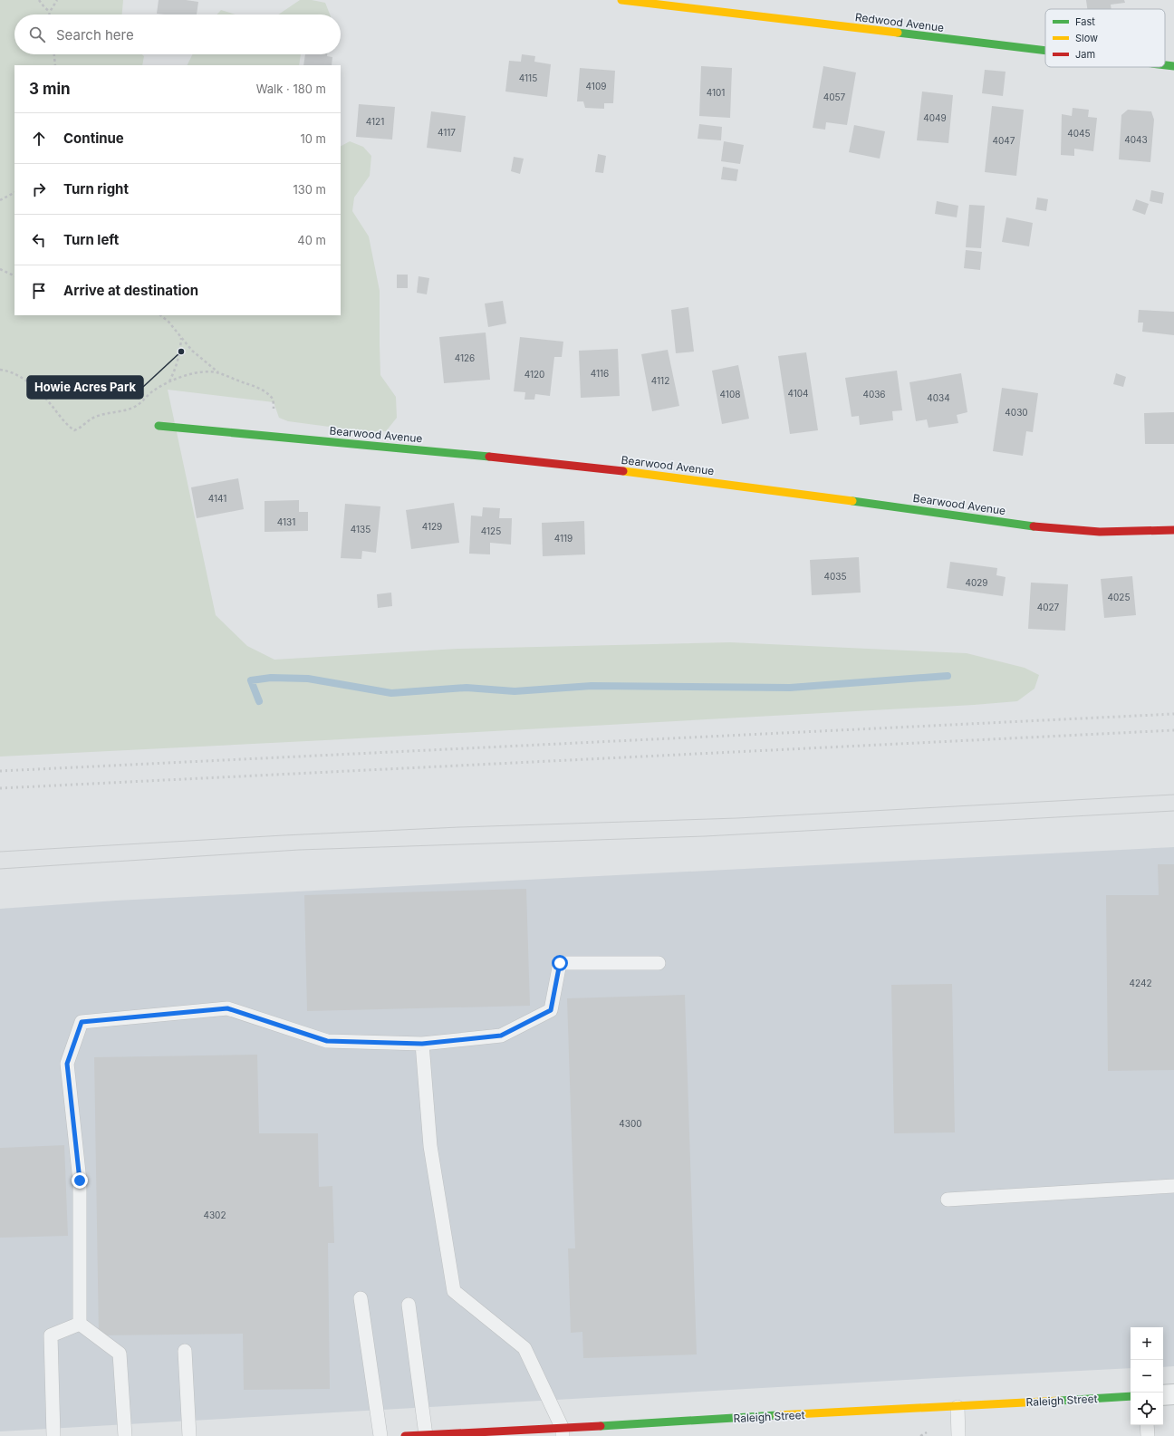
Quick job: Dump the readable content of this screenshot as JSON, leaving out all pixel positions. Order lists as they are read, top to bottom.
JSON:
{
  "streets": {
    "street": ["Redwood Avenue", "Bearwood Avenue", "Raleigh Street"]
  },
  "places": ["Howie Acres Park"],
  "house_numbers": [
    "4115",
    "4109",
    "4101",
    "4057",
    "4049",
    "4121",
    "4117",
    "4045",
    "4043",
    "4047",
    "4126",
    "4116",
    "4120",
    "4112",
    "4104",
    "4108",
    "4036",
    "4034",
    "4030",
    "4141",
    "4131",
    "4129",
    "4135",
    "4125",
    "4119",
    "4035",
    "4029",
    "4025",
    "4027",
    "4242",
    "4300",
    "4302"
  ],
  "legend": ["Fast", "Slow", "Jam"],
  "page": {
    "search": "Search here",
    "heading": ["3 min", "Walk · 180 m"],
    "list": [
      ["Continue", "10 m"],
      ["Turn right", "130 m"],
      ["Turn left", "40 m"],
      "Arrive at destination"
    ],
    "map_buttons": ["+", "−"]
  }
}
